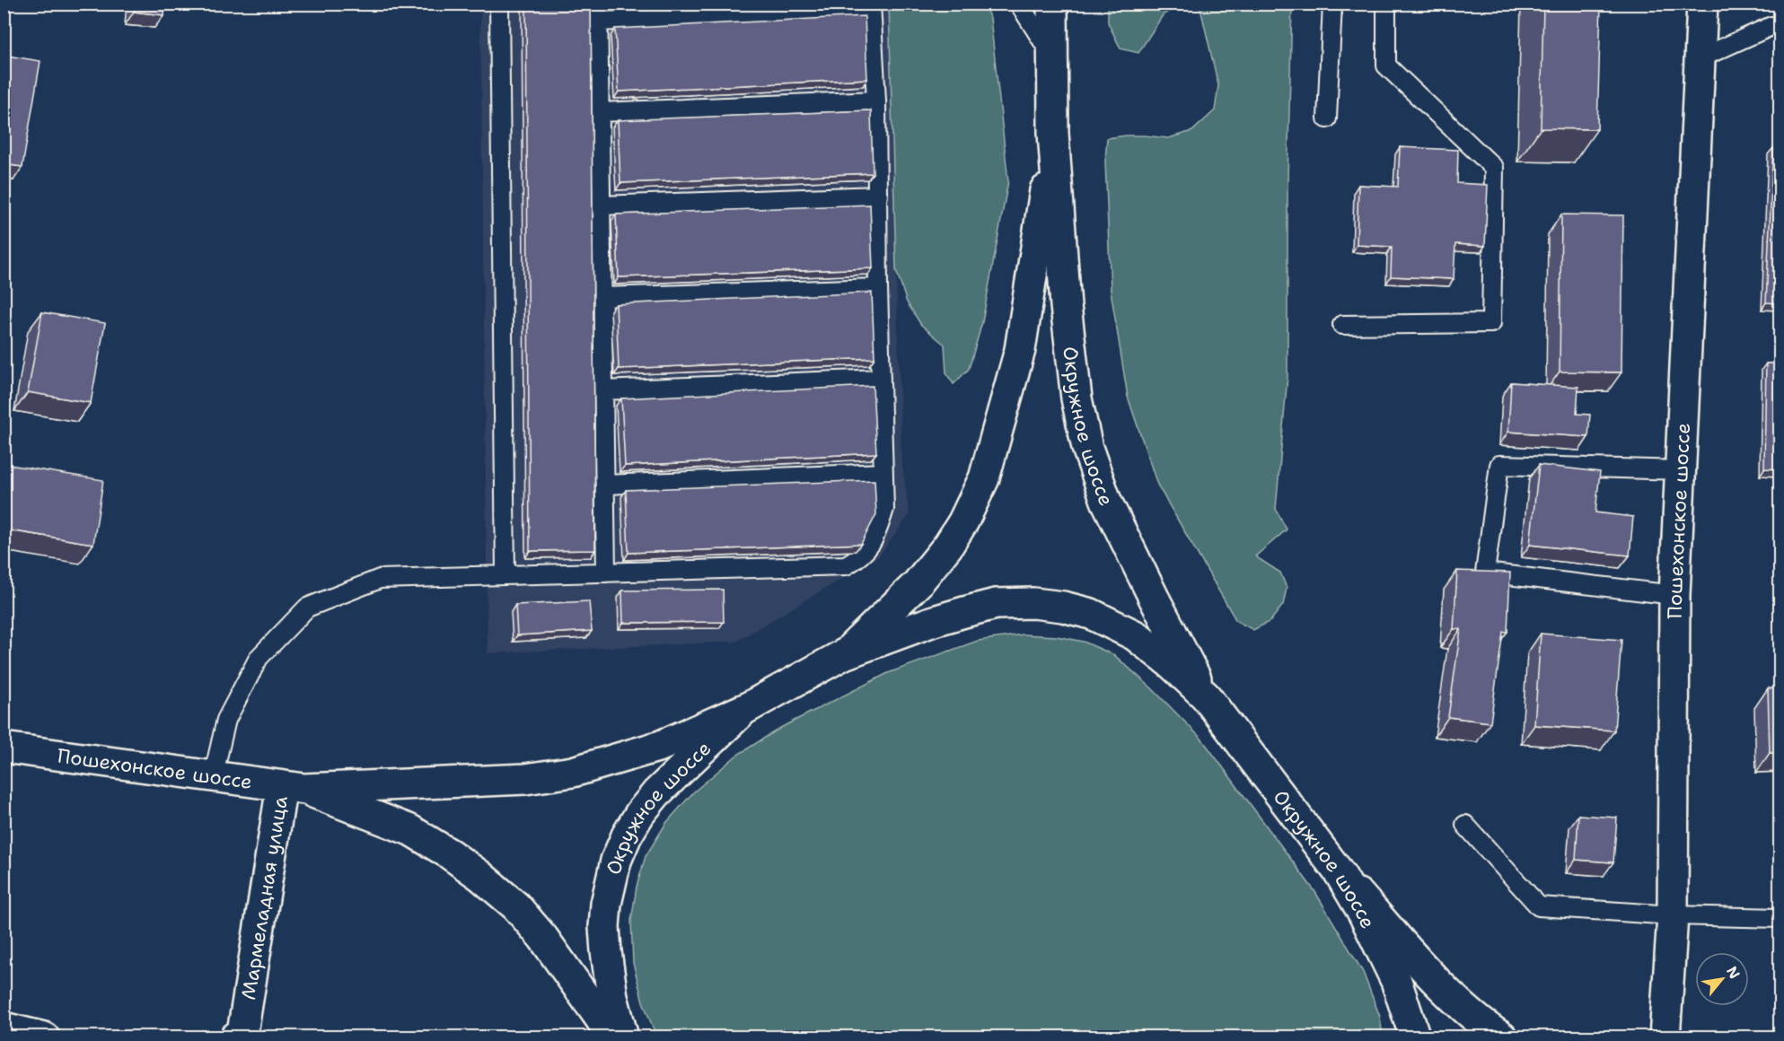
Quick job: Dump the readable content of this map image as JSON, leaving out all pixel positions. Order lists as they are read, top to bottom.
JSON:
{
  "streets": {
    "main road": ["Окружное шоссе", "Пошехонское шоссе", "Мармеладная улица"]
  },
  "crossings": [
    ["Пошехонское шоссе", "Мармеладная улица"]
  ],
  "north": "top right"
}
